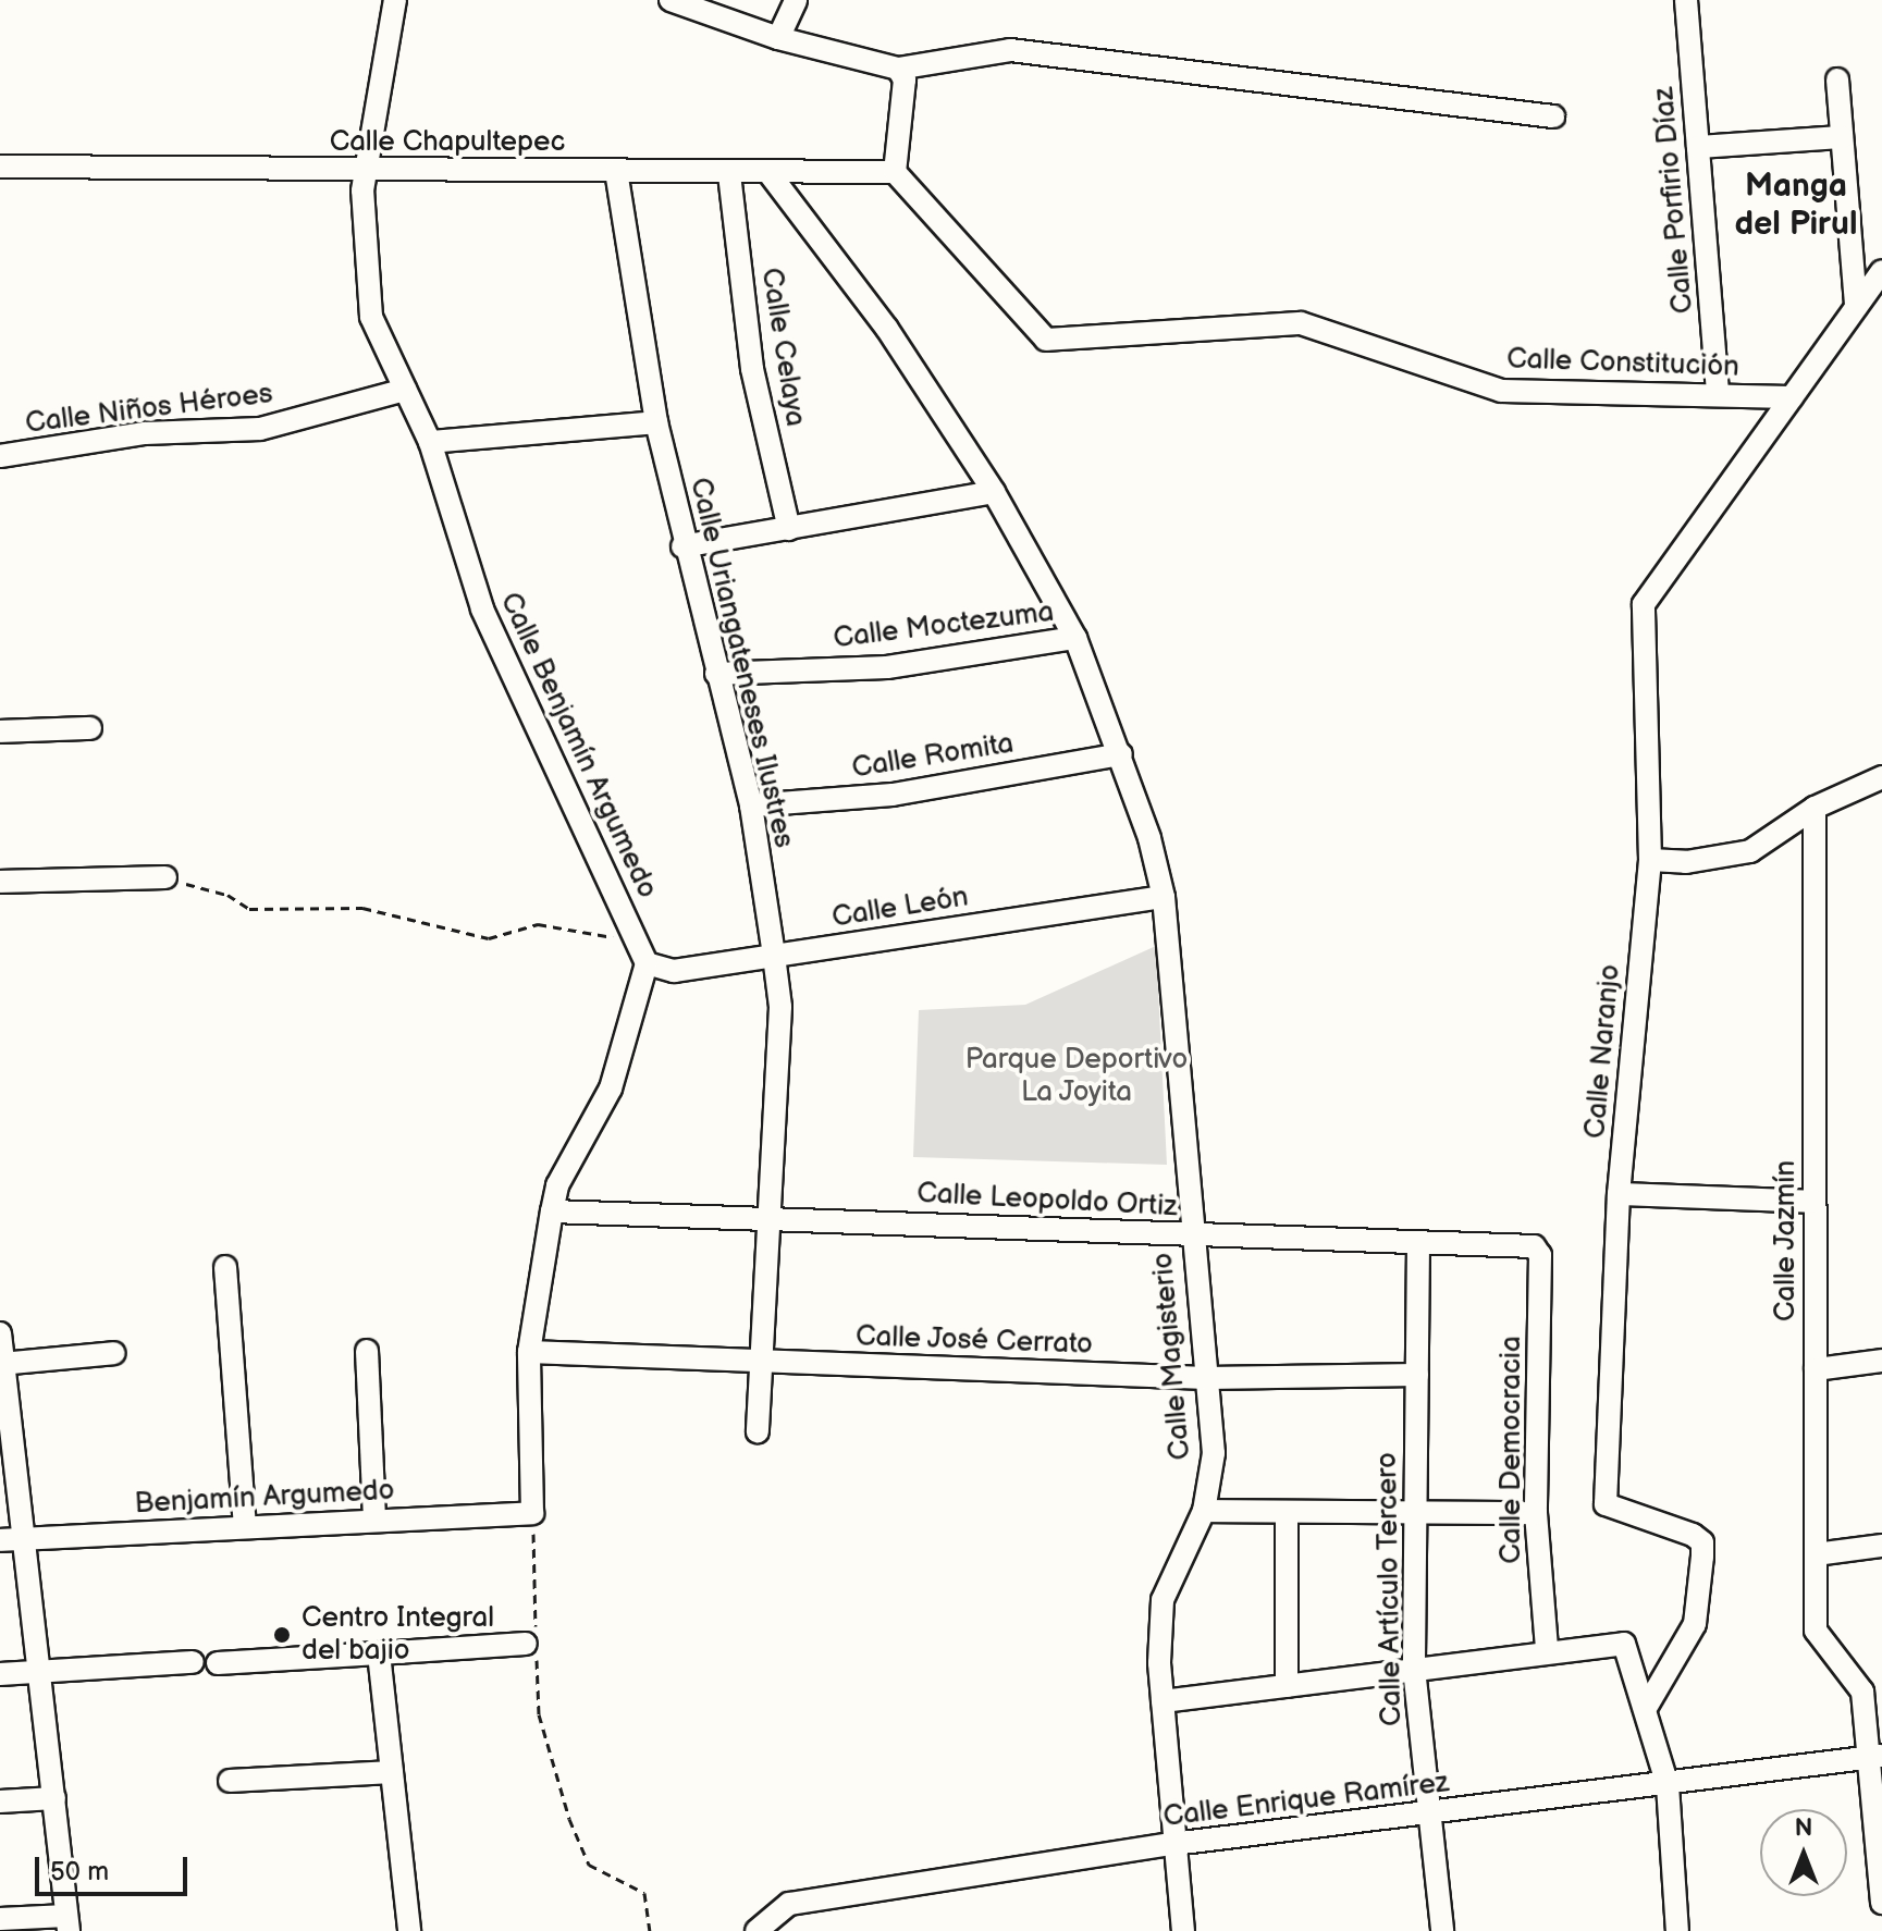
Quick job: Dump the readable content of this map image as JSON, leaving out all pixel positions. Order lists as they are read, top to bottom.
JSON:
{
  "streets": {
    "street": [
      "Calle Chapultepec",
      "Calle Porfirio Díaz",
      "Calle Celaya",
      "Calle Constitución",
      "Calle Niños Héroes",
      "Calle Moctezuma",
      "Calle Uriangateneses Ilustres",
      "Calle Benjamín Argumedo",
      "Calle Romita",
      "Calle León",
      "Calle Naranjo",
      "Calle Leopoldo Ortiz",
      "Calle Jazmín",
      "Calle José Cerrato",
      "Calle Magisterio",
      "Calle Democracia",
      "Benjamín Argumedo",
      "Calle Artículo Tercero",
      "Calle Enrique Ramírez"
    ]
  },
  "crossings": [
    ["Calle Chapultepec", "Calle Celaya"],
    ["Calle Chapultepec", "Calle Constitución"],
    ["Calle Chapultepec", "Calle Uriangateneses Ilustres"],
    ["Calle Chapultepec", "Calle Benjamín Argumedo"],
    ["Calle Chapultepec", "Calle Magisterio"],
    ["Calle Porfirio Díaz", "Calle Constitución"],
    ["Calle Constitución", "Calle Naranjo"],
    ["Calle Niños Héroes", "Calle Benjamín Argumedo"],
    ["Calle Moctezuma", "Calle Uriangateneses Ilustres"],
    ["Calle Moctezuma", "Calle Magisterio"],
    ["Calle Uriangateneses Ilustres", "Calle Romita"],
    ["Calle Uriangateneses Ilustres", "Calle León"],
    ["Calle Uriangateneses Ilustres", "Calle Leopoldo Ortiz"],
    ["Calle Uriangateneses Ilustres", "Calle José Cerrato"],
    ["Calle Benjamín Argumedo", "Calle León"],
    ["Calle Romita", "Calle Magisterio"],
    ["Calle León", "Calle Magisterio"],
    ["Calle Leopoldo Ortiz", "Calle Magisterio"],
    ["Calle Leopoldo Ortiz", "Calle Democracia"],
    ["Calle Leopoldo Ortiz", "Calle Artículo Tercero"],
    ["Calle Jazmín", "Calle Enrique Ramírez"],
    ["Calle José Cerrato", "Calle Magisterio"],
    ["Calle José Cerrato", "Calle Artículo Tercero"],
    ["Calle Magisterio", "Calle Enrique Ramírez"],
    ["Calle Artículo Tercero", "Calle Enrique Ramírez"]
  ],
  "districts": ["Manga del Pirul"],
  "parks": ["Parque Deportivo La Joyita"],
  "places": ["Centro Integral del bajio"],
  "scale_bar": "50 m",
  "north": "top"
}
